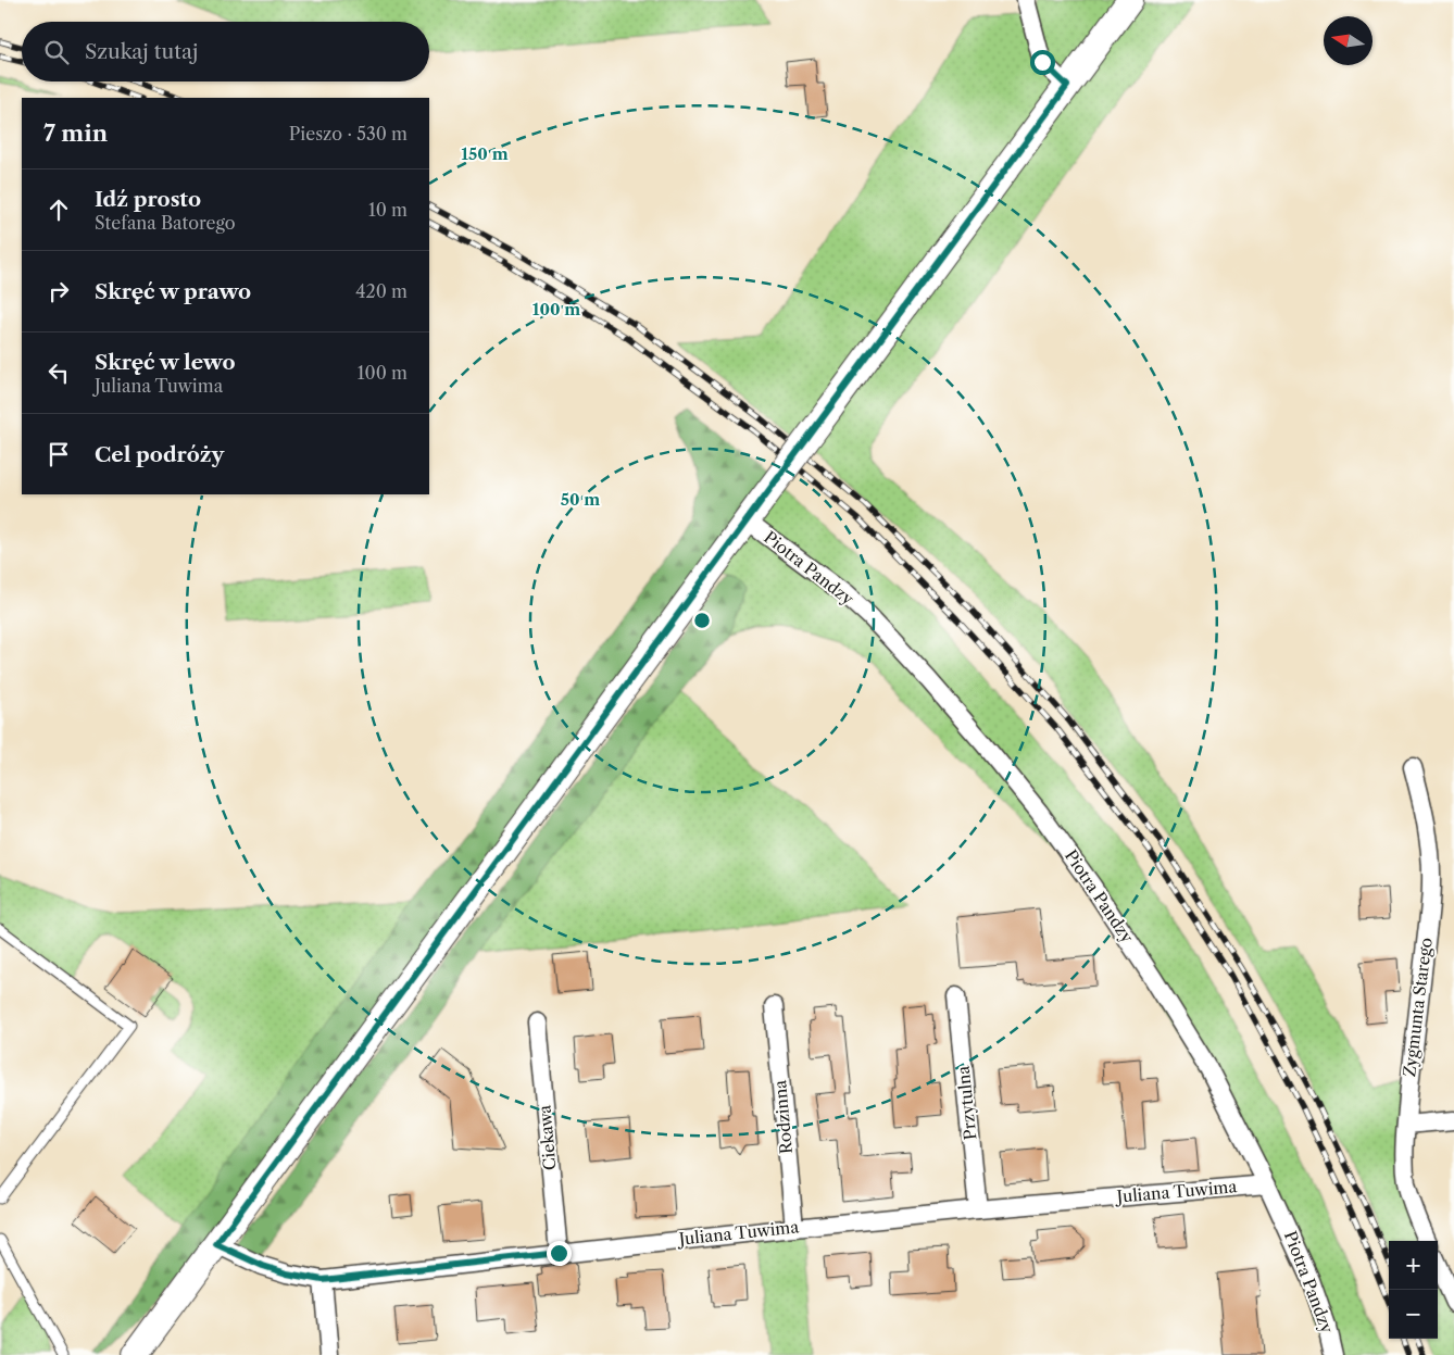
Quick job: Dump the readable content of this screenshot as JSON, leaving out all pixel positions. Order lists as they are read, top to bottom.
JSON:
{
  "streets": {
    "street": [
      "Piotra Pandzy",
      "Zygmunta Starego",
      "Przytulna",
      "Rodzinna",
      "Ciekawa",
      "Juliana Tuwima"
    ]
  },
  "crossings": [
    ["Piotra Pandzy", "Juliana Tuwima"],
    ["Przytulna", "Juliana Tuwima"],
    ["Rodzinna", "Juliana Tuwima"],
    ["Ciekawa", "Juliana Tuwima"]
  ],
  "north": "left",
  "page": {
    "search": "Szukaj tutaj",
    "heading": ["7 min", "Pieszo · 530 m"],
    "list": [
      ["Idź prosto", "Stefana Batorego", "10 m"],
      ["Skręć w prawo", "420 m"],
      ["Skręć w lewo", "Juliana Tuwima", "100 m"],
      "Cel podróży"
    ],
    "map_buttons": ["+", "−"]
  },
  "rings": ["150 m", "100 m", "50 m"]
}
